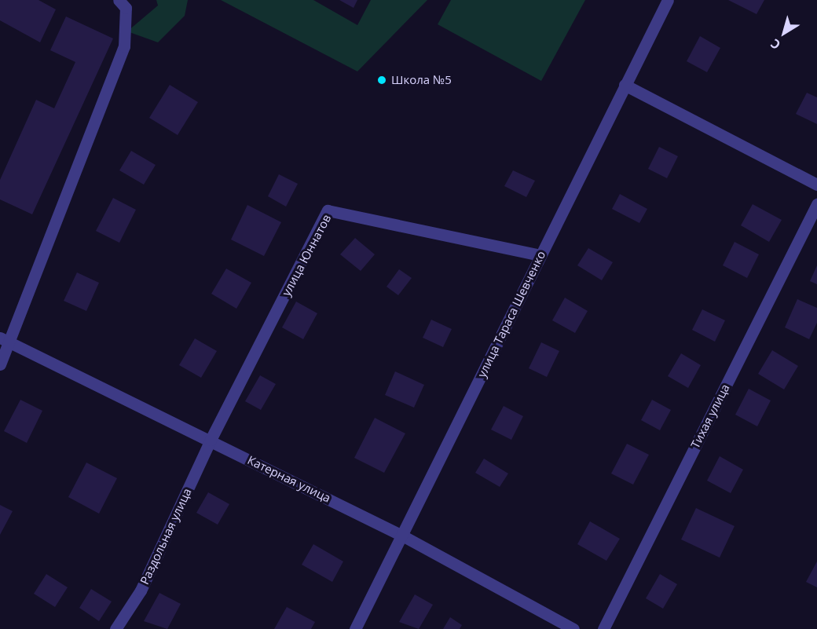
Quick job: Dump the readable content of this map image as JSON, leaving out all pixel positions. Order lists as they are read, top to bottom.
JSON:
{
  "streets": {
    "street": [
      "улица Юннатов",
      "улица Тараса Шевченко",
      "Тихая улица",
      "Катерная улица",
      "Раздольная улица"
    ]
  },
  "crossings": [
    ["улица Юннатов", "улица Тараса Шевченко"],
    ["улица Юннатов", "Катерная улица"],
    ["улица Юннатов", "Раздольная улица"],
    ["улица Тараса Шевченко", "Катерная улица"],
    ["Катерная улица", "Раздольная улица"]
  ],
  "places": ["Школа №5"],
  "north": "bottom left"
}
